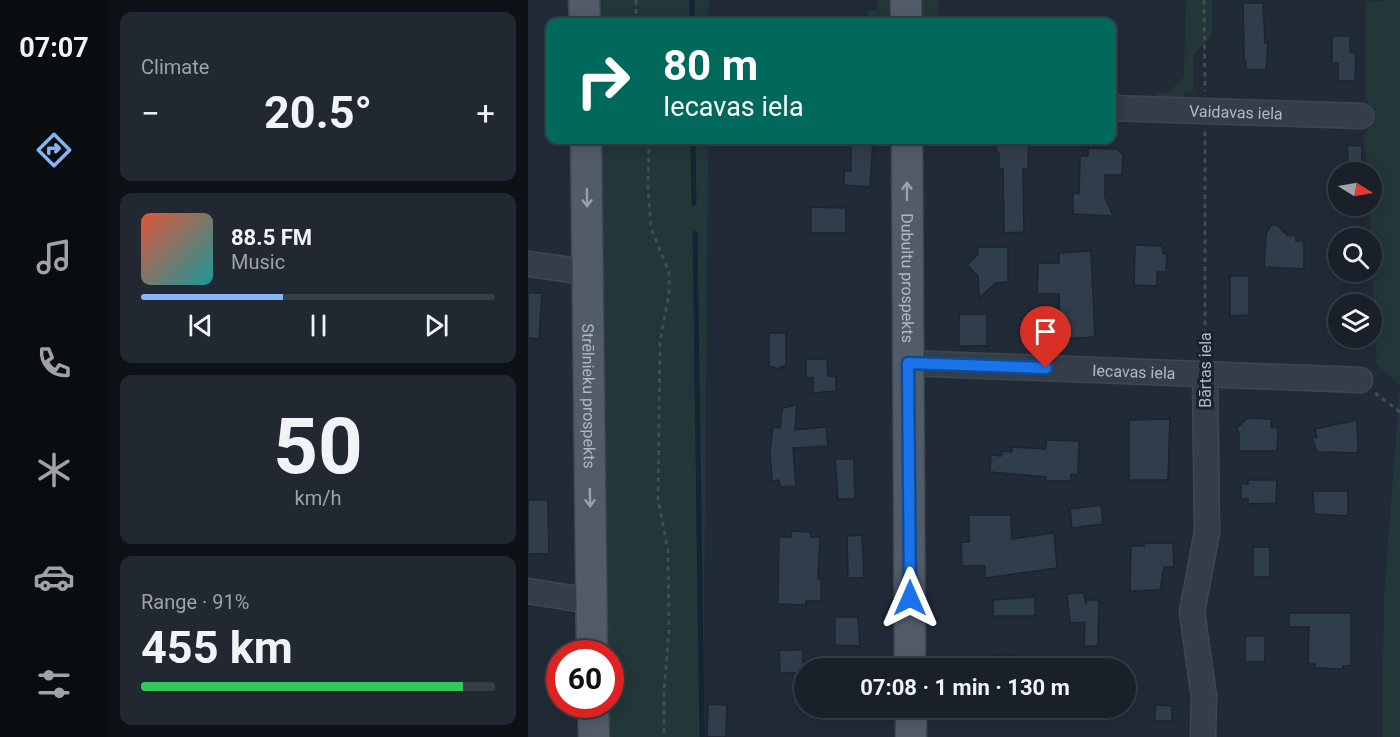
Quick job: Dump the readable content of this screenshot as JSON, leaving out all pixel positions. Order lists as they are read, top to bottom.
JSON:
{
  "streets": {
    "main road": ["Dubultu prospekts", "Strēlnieku prospekts"],
    "street": ["Vaidavas iela", "Bārtas iela", "Iecavas iela"]
  },
  "crossings": [
    ["Vaidavas iela", "Bārtas iela"],
    ["Dubultu prospekts", "Iecavas iela"],
    ["Bārtas iela", "Iecavas iela"]
  ],
  "one_way": ["Dubultu prospekts", "Strēlnieku prospekts"],
  "north": "right",
  "page": {
    "tabs": "07:07",
    "tile": [
      "Climate",
      ["50", "km/h"],
      ["Range · 91%", "455 km"]
    ],
    "turn": ["80 m", "Iecavas iela"],
    "heat": ["−", "20.5°", "+"],
    "song": ["88.5 FM", "Music"],
    "limit": "60",
    "trip": "07:08 · 1 min · 130 m"
  }
}
